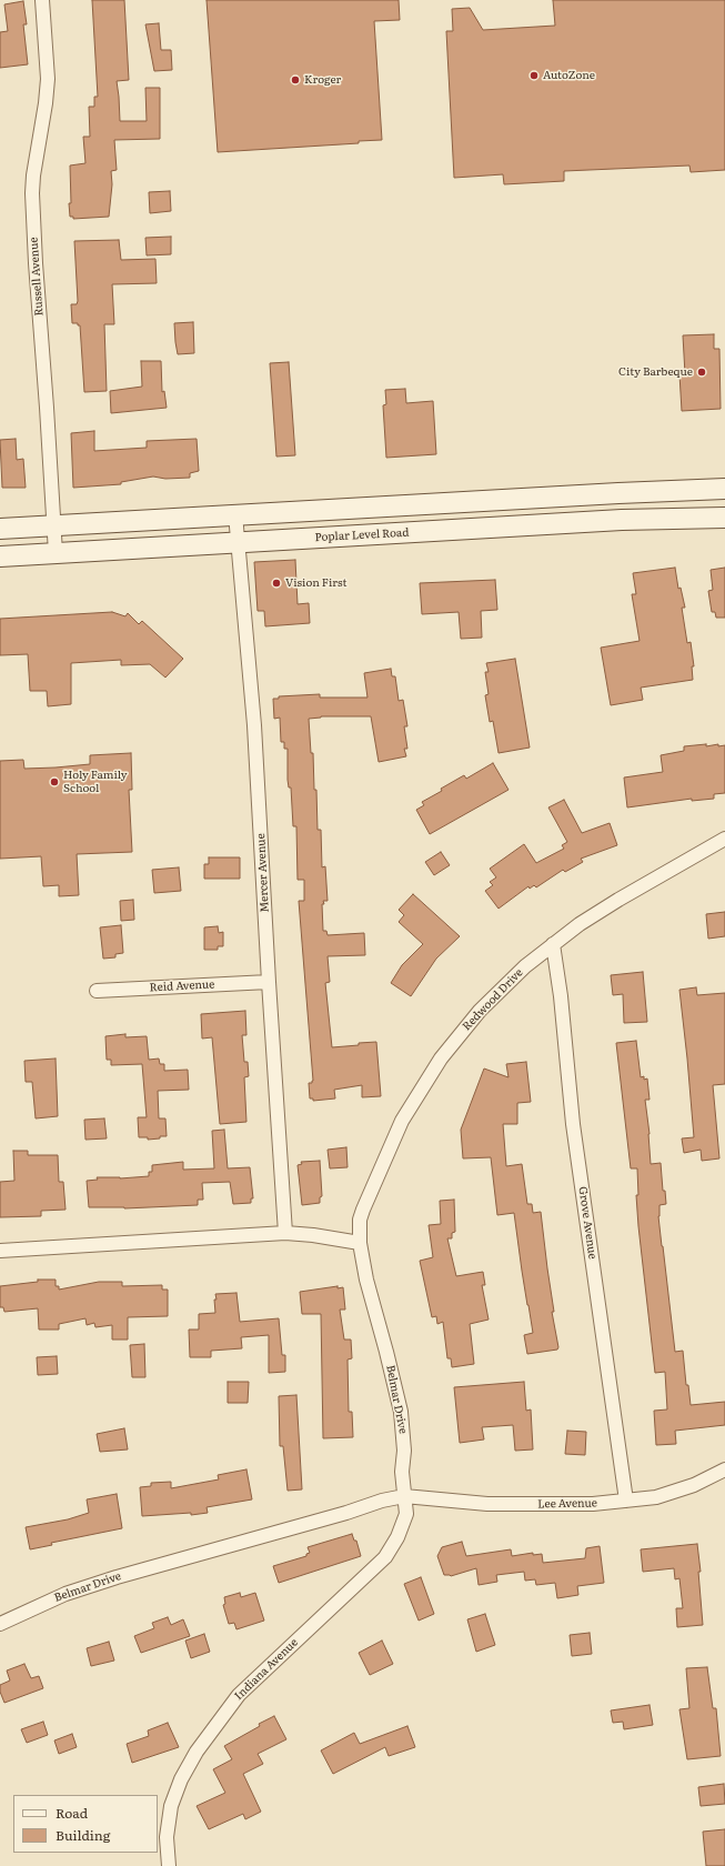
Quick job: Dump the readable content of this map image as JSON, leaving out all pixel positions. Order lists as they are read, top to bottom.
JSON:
{
  "streets": {
    "main road": ["Poplar Level Road"],
    "street": [
      "Russell Avenue",
      "Mercer Avenue",
      "Reid Avenue",
      "Redwood Drive",
      "Grove Avenue",
      "Belmar Drive",
      "Lee Avenue",
      "Indiana Avenue"
    ]
  },
  "crossings": [
    ["Russell Avenue", "Poplar Level Road"],
    ["Poplar Level Road", "Mercer Avenue"],
    ["Mercer Avenue", "Reid Avenue"],
    ["Redwood Drive", "Grove Avenue"],
    ["Redwood Drive", "Belmar Drive"],
    ["Grove Avenue", "Lee Avenue"],
    ["Belmar Drive", "Lee Avenue"],
    ["Belmar Drive", "Indiana Avenue"],
    ["Lee Avenue", "Indiana Avenue"]
  ],
  "places": [
    "AutoZone",
    "Kroger",
    "City Barbeque",
    "Vision First",
    "Holy Family School"
  ],
  "legend": ["Road", "Building"]
}
